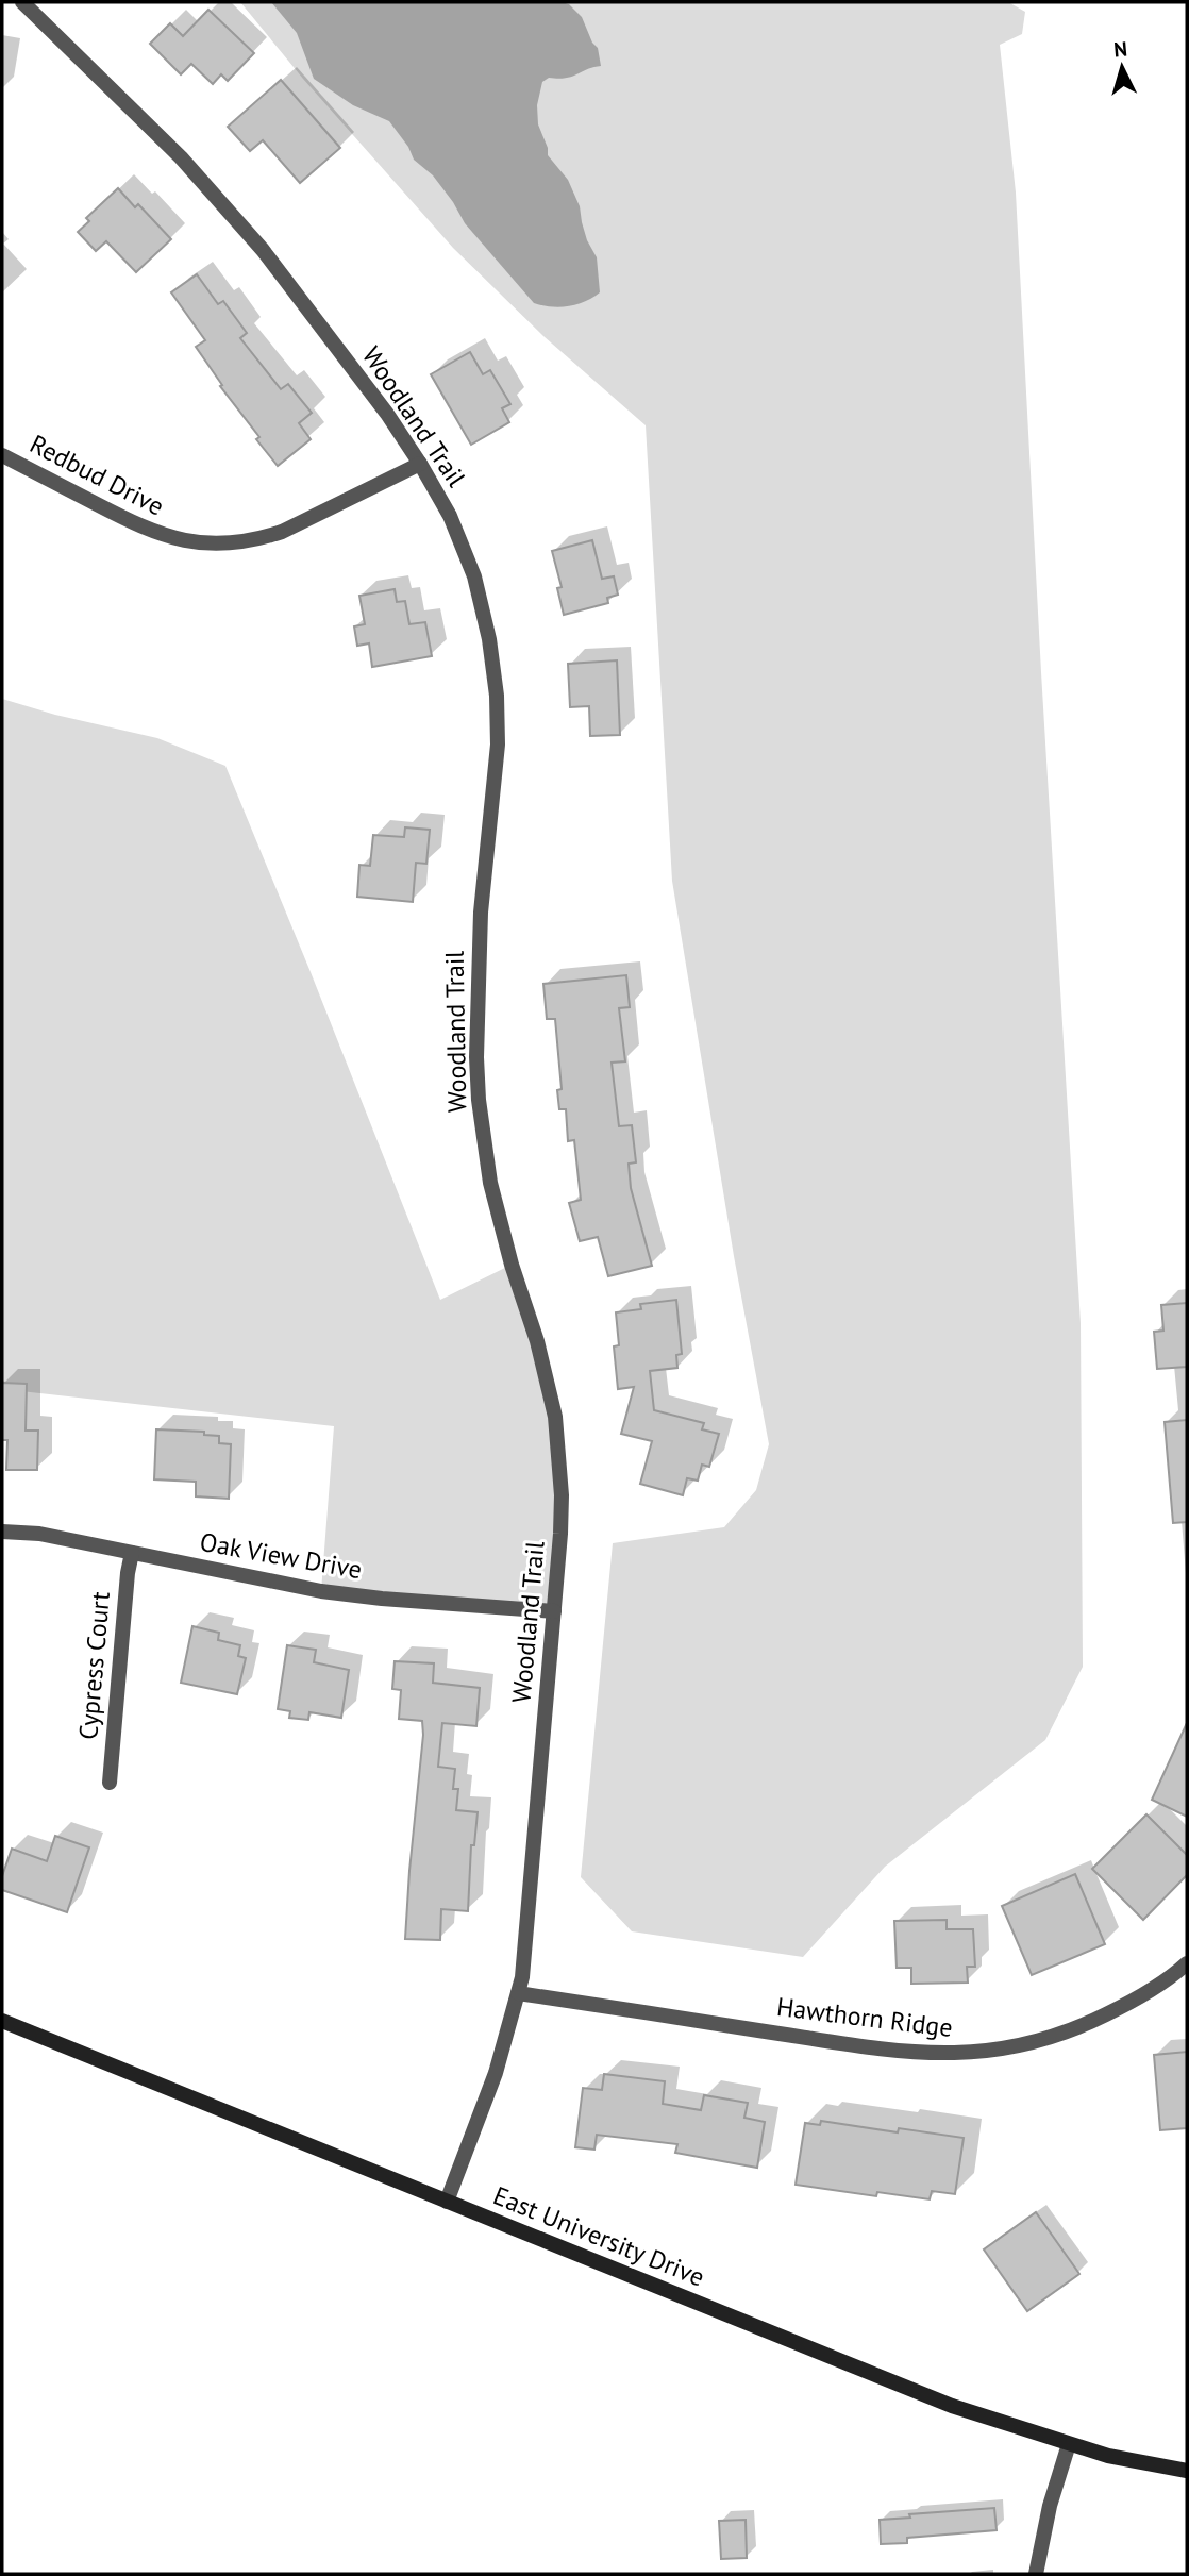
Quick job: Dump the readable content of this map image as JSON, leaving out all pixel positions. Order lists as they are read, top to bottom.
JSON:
{
  "streets": {
    "main road": ["East University Drive"],
    "street": [
      "Woodland Trail",
      "Redbud Drive",
      "Oak View Drive",
      "Cypress Court",
      "Hawthorn Ridge"
    ]
  },
  "crossings": [
    ["Woodland Trail", "Redbud Drive"],
    ["Woodland Trail", "Oak View Drive"],
    ["Woodland Trail", "Hawthorn Ridge"],
    ["Woodland Trail", "East University Drive"],
    ["Oak View Drive", "Cypress Court"]
  ],
  "north": "top"
}
